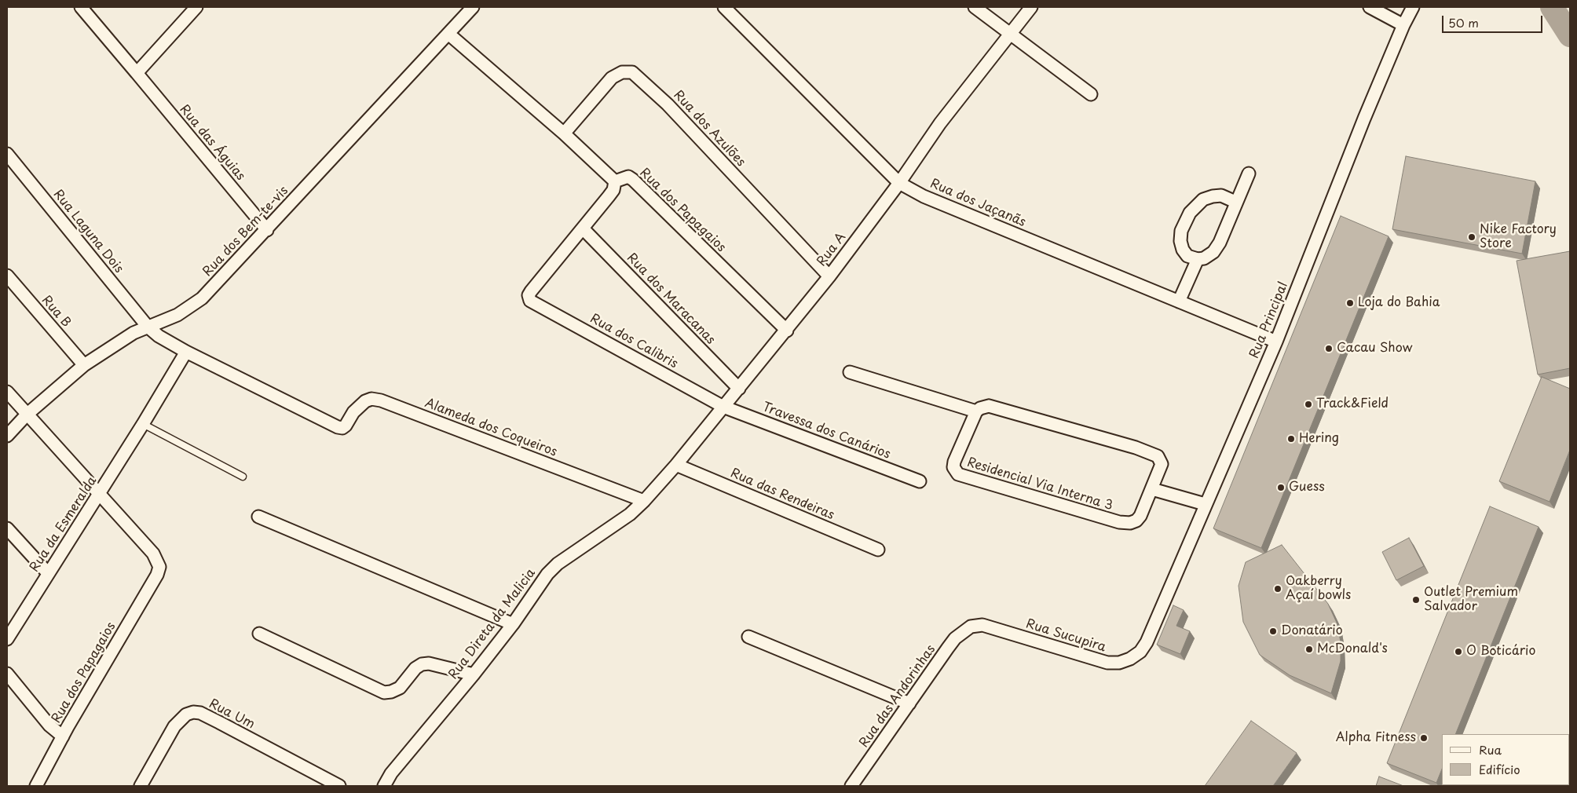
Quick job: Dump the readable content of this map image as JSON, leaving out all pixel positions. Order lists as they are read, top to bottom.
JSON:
{
  "streets": {
    "street": [
      "Rua dos Azulões",
      "Rua das Águias",
      "Rua dos Jaçanãs",
      "Rua dos Papagaios",
      "Rua Laguna Dois",
      "Rua dos Bem-te-vis",
      "Rua A",
      "Rua dos Maracanas",
      "Rua B",
      "Rua Principal",
      "Rua dos Calibris",
      "Alameda dos Coqueiros",
      "Travessa dos Canários",
      "Residencial Via Interna 3",
      "Rua das Rendeiras",
      "Rua da Esmeralda",
      "Rua Direta da Malicia",
      "Rua Sucupira",
      "Rua das Andorinhas",
      "Rua Um"
    ]
  },
  "crossings": [
    ["Rua dos Azulões", "Rua A"],
    ["Rua das Águias", "Rua dos Bem-te-vis"],
    ["Rua dos Jaçanãs", "Rua A"],
    ["Rua dos Jaçanãs", "Rua Principal"],
    ["Rua dos Papagaios", "Rua A"],
    ["Rua dos Papagaios", "Rua da Esmeralda"],
    ["Rua Laguna Dois", "Rua dos Bem-te-vis"],
    ["Rua Laguna Dois", "Alameda dos Coqueiros"],
    ["Rua Laguna Dois", "Rua da Esmeralda"],
    ["Rua dos Bem-te-vis", "Rua B"],
    ["Rua A", "Rua dos Maracanas"],
    ["Rua A", "Rua dos Calibris"],
    ["Rua A", "Alameda dos Coqueiros"],
    ["Rua A", "Travessa dos Canários"],
    ["Rua A", "Rua das Rendeiras"],
    ["Rua A", "Rua Direta da Malicia"],
    ["Rua dos Maracanas", "Rua dos Calibris"],
    ["Rua Principal", "Rua Sucupira"],
    ["Rua dos Calibris", "Travessa dos Canários"],
    ["Alameda dos Coqueiros", "Rua Direta da Malicia"],
    ["Rua Sucupira", "Rua das Andorinhas"]
  ],
  "places": [
    "Nike Factory Store",
    "Loja do Bahia",
    "Cacau Show",
    "Track&Field",
    "Hering",
    "Guess",
    "Oakberry Açaí bowls",
    "Outlet Premium Salvador",
    "Donatário",
    "McDonald's",
    "O Boticário",
    "Alpha Fitness"
  ],
  "legend": ["Rua", "Edifício"],
  "scale_bar": "50 m"
}
